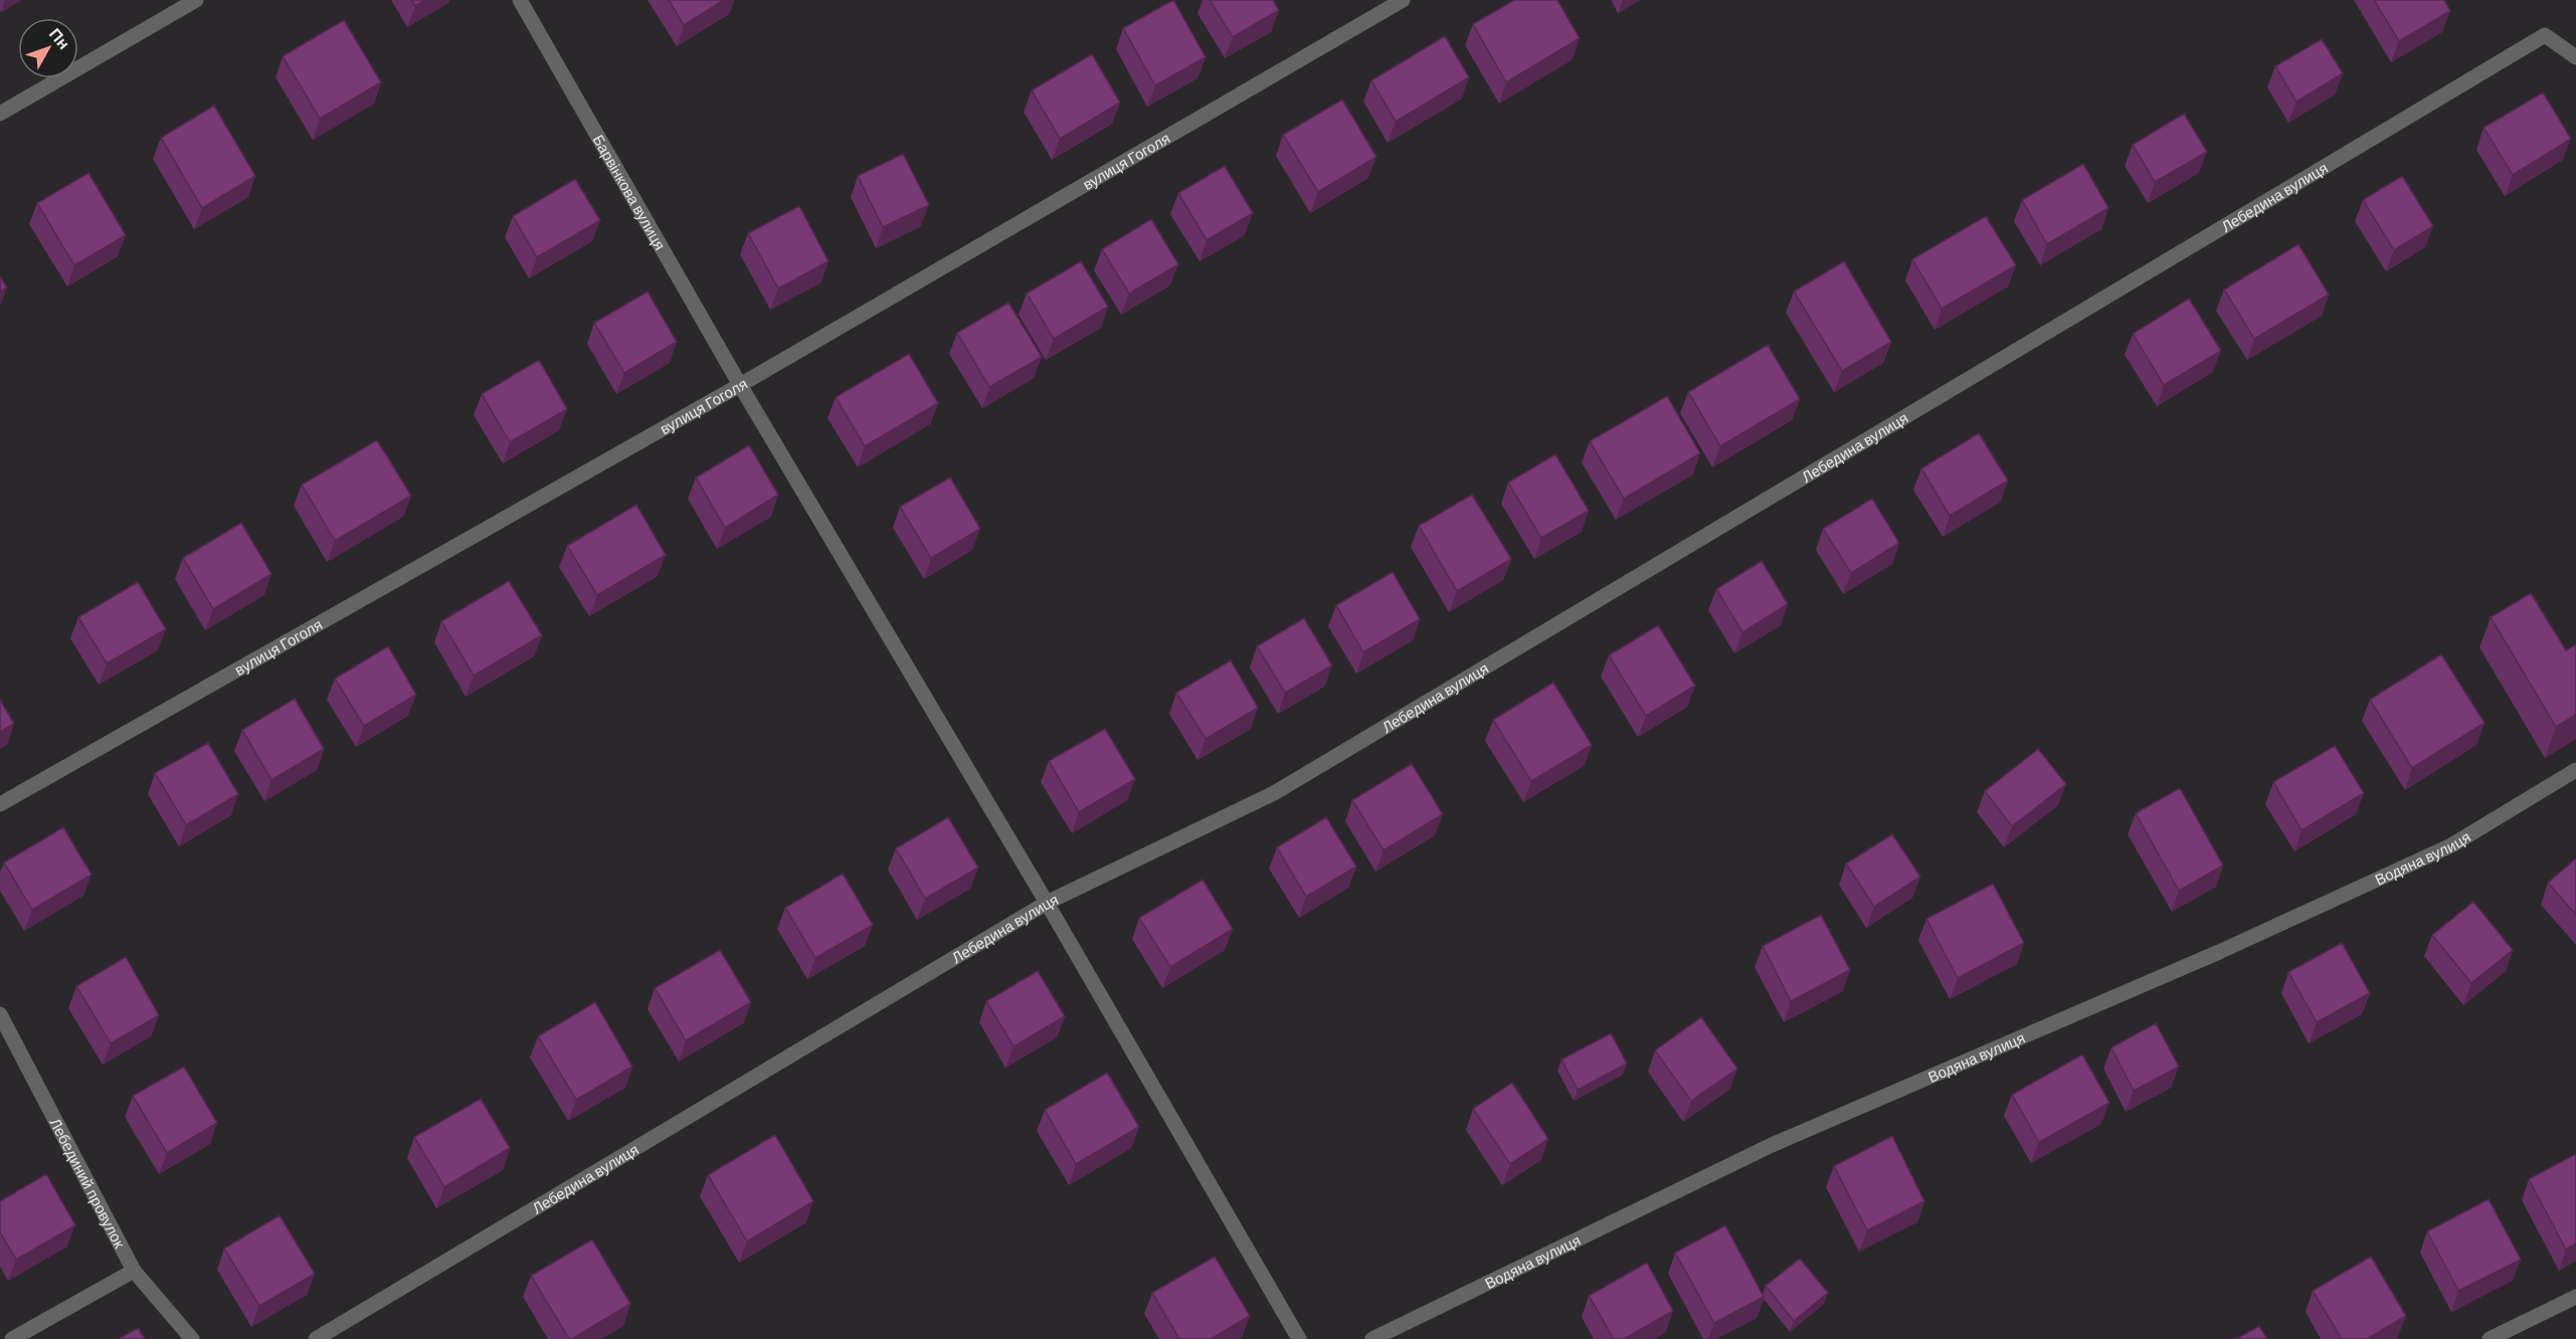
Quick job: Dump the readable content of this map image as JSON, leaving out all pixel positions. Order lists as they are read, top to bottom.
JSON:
{
  "streets": {
    "street": [
      "вулиця Гоголя",
      "Барвінкова вулиця",
      "Лебедина вулиця",
      "Водяна вулиця",
      "Лебединий провулок"
    ]
  },
  "crossings": [
    ["вулиця Гоголя", "Барвінкова вулиця"],
    ["Барвінкова вулиця", "Лебедина вулиця"]
  ],
  "north": "top right"
}
